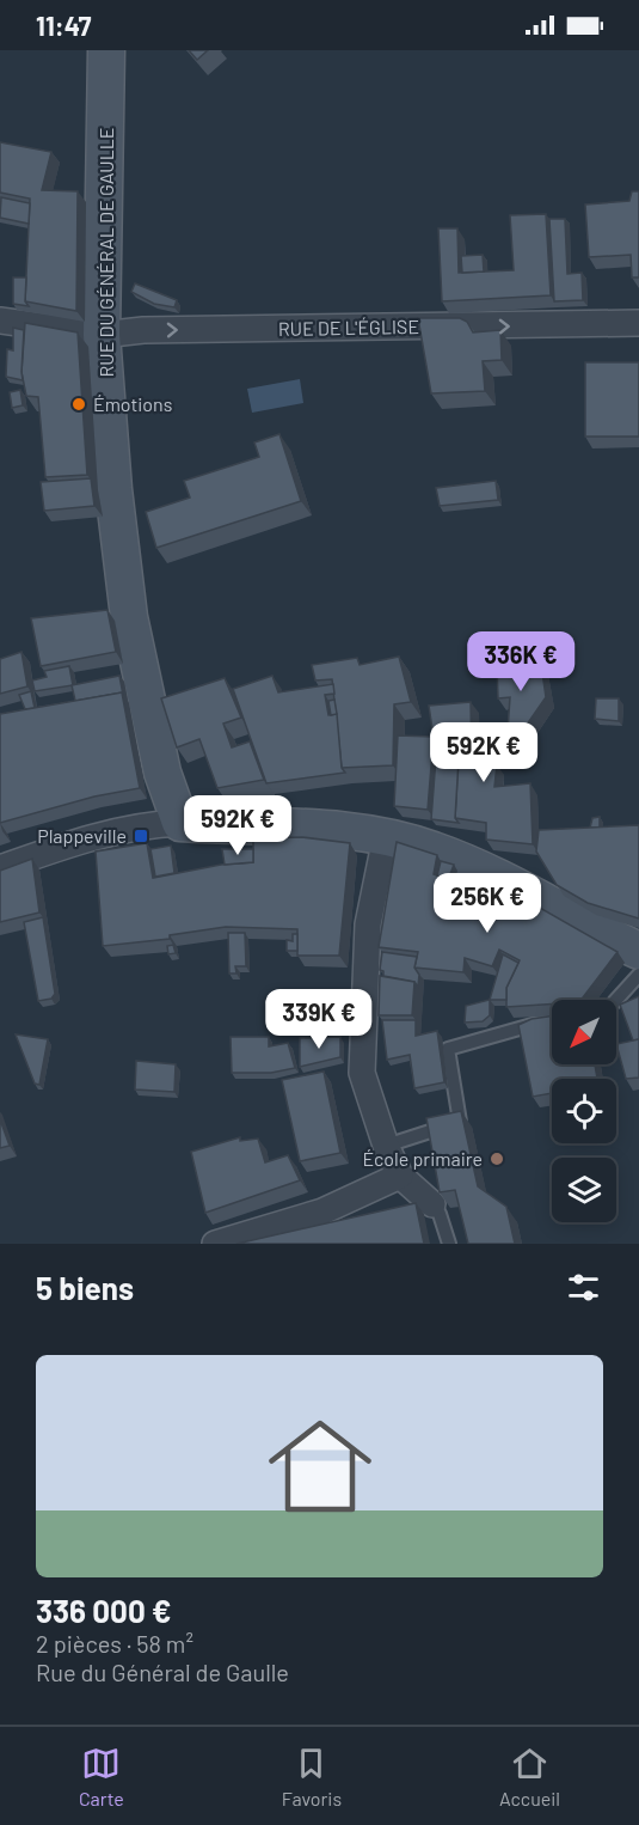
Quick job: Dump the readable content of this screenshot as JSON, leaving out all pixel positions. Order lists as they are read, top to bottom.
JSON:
{
  "streets": {
    "street": ["RUE DU GÉNÉRAL DE GAULLE", "RUE DE L'ÉGLISE"]
  },
  "crossings": [
    ["RUE DU GÉNÉRAL DE GAULLE", "RUE DE L'ÉGLISE"]
  ],
  "one_way": ["RUE DE L'ÉGLISE"],
  "places": {
    "other": ["Émotions", "École primaire"],
    "transit": ["Plappeville"]
  },
  "north": "bottom left",
  "page": {
    "status": "11:47",
    "price": [
      "336K €",
      "592K €",
      "592K €",
      "256K €",
      "339K €"
    ],
    "heading": "5 biens",
    "list": [
      {
        "name": "336 000 €",
        "note": "2 pièces · 58 m² · Rue du Général de Gaulle"
      }
    ],
    "tabs": ["Carte", "Favoris", "Accueil"]
  }
}
